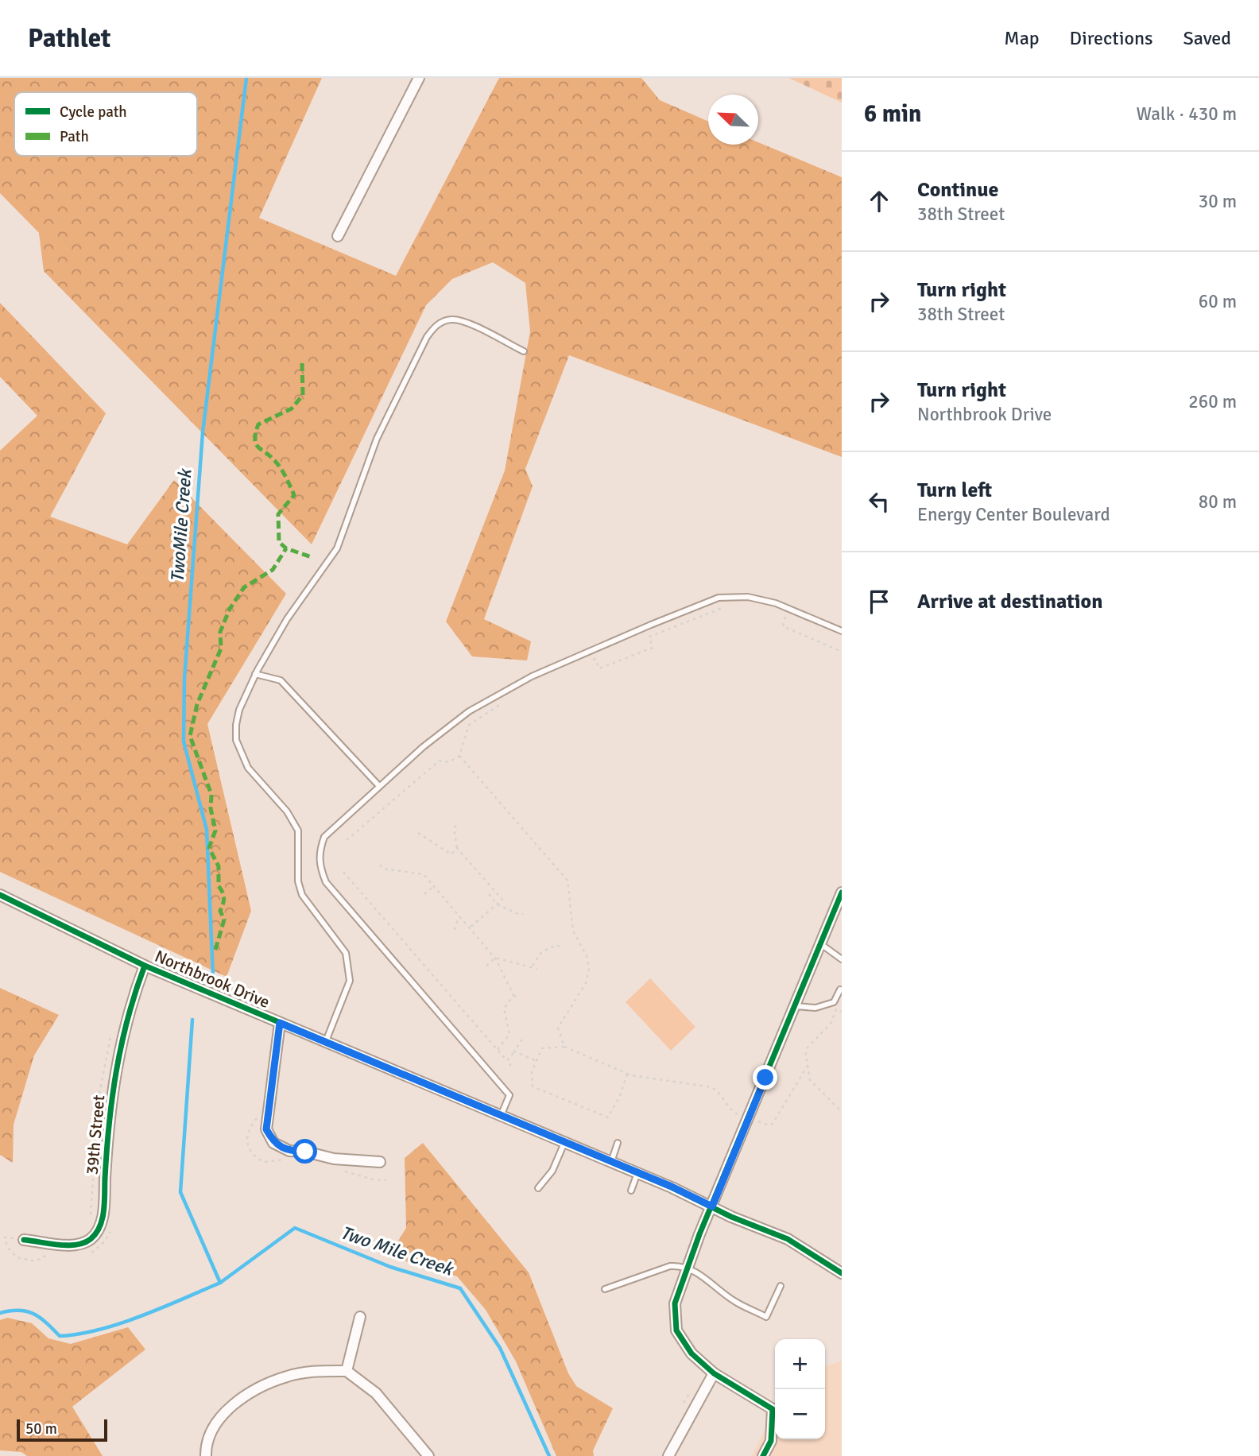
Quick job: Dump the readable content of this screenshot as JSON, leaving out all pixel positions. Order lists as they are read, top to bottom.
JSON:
{
  "streets": {
    "street": ["Northbrook Drive", "39th Street"]
  },
  "crossings": [
    ["Northbrook Drive", "39th Street"]
  ],
  "water": ["TwoMile Creek", "Two Mile Creek"],
  "legend": ["Cycle path", "Path"],
  "scale_bar": "50 m",
  "north": "top left",
  "page": {
    "header": "Pathlet",
    "nav": ["Map", "Directions", "Saved"],
    "heading": ["6 min", "Walk · 430 m"],
    "list": [
      ["Continue", "38th Street", "30 m"],
      ["Turn right", "38th Street", "60 m"],
      ["Turn right", "Northbrook Drive", "260 m"],
      ["Turn left", "Energy Center Boulevard", "80 m"],
      "Arrive at destination"
    ],
    "map_buttons": ["+", "−"],
    "scale": "50 m"
  }
}
